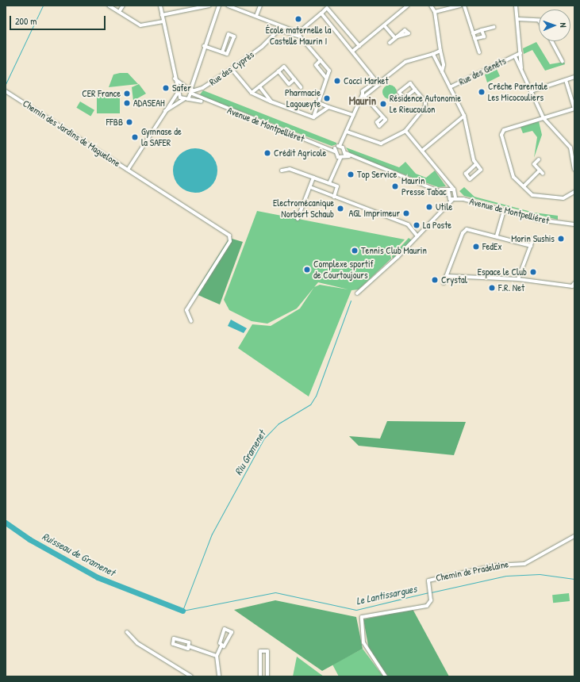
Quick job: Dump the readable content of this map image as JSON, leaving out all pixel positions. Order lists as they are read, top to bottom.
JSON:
{
  "streets": {
    "street": [
      "Rue des Cyprès",
      "Rue des Genêts",
      "Avenue de Montpelliéret",
      "Chemin des Jardins de Maguelone",
      "Chemin de Pradelaine"
    ]
  },
  "crossings": [
    ["Rue des Cyprès", "Avenue de Montpelliéret"],
    ["Avenue de Montpelliéret", "Chemin des Jardins de Maguelone"]
  ],
  "districts": ["Maurin"],
  "water": ["Riu Gramenet", "Ruisseau de Gramenet", "Le Lantissargues"],
  "places": [
    "École maternelle la Castelle Maurin I",
    "Cocci Market",
    "Safer",
    "Crêche Parentale Les Micocouliers",
    "CER France",
    "Pharmacie Lagoueyte",
    "ADASEAH",
    "Résidence Autonomie Le Rieucoulon",
    "FFBB",
    "Gymnase de la SAFER",
    "Crédit Agricole",
    "Top Service",
    "Maurin Presse Tabac",
    "Utile",
    "Electromécanique Norbert Schaub",
    "AGL Imprimeur",
    "La Poste",
    "Morin Sushis",
    "FedEx",
    "Tennis Club Maurin",
    "Complexe sportif de Courtoujours",
    "Espace le Club",
    "Crystal",
    "F.R. Net"
  ],
  "scale_bar": "200 m",
  "north": "right"
}
